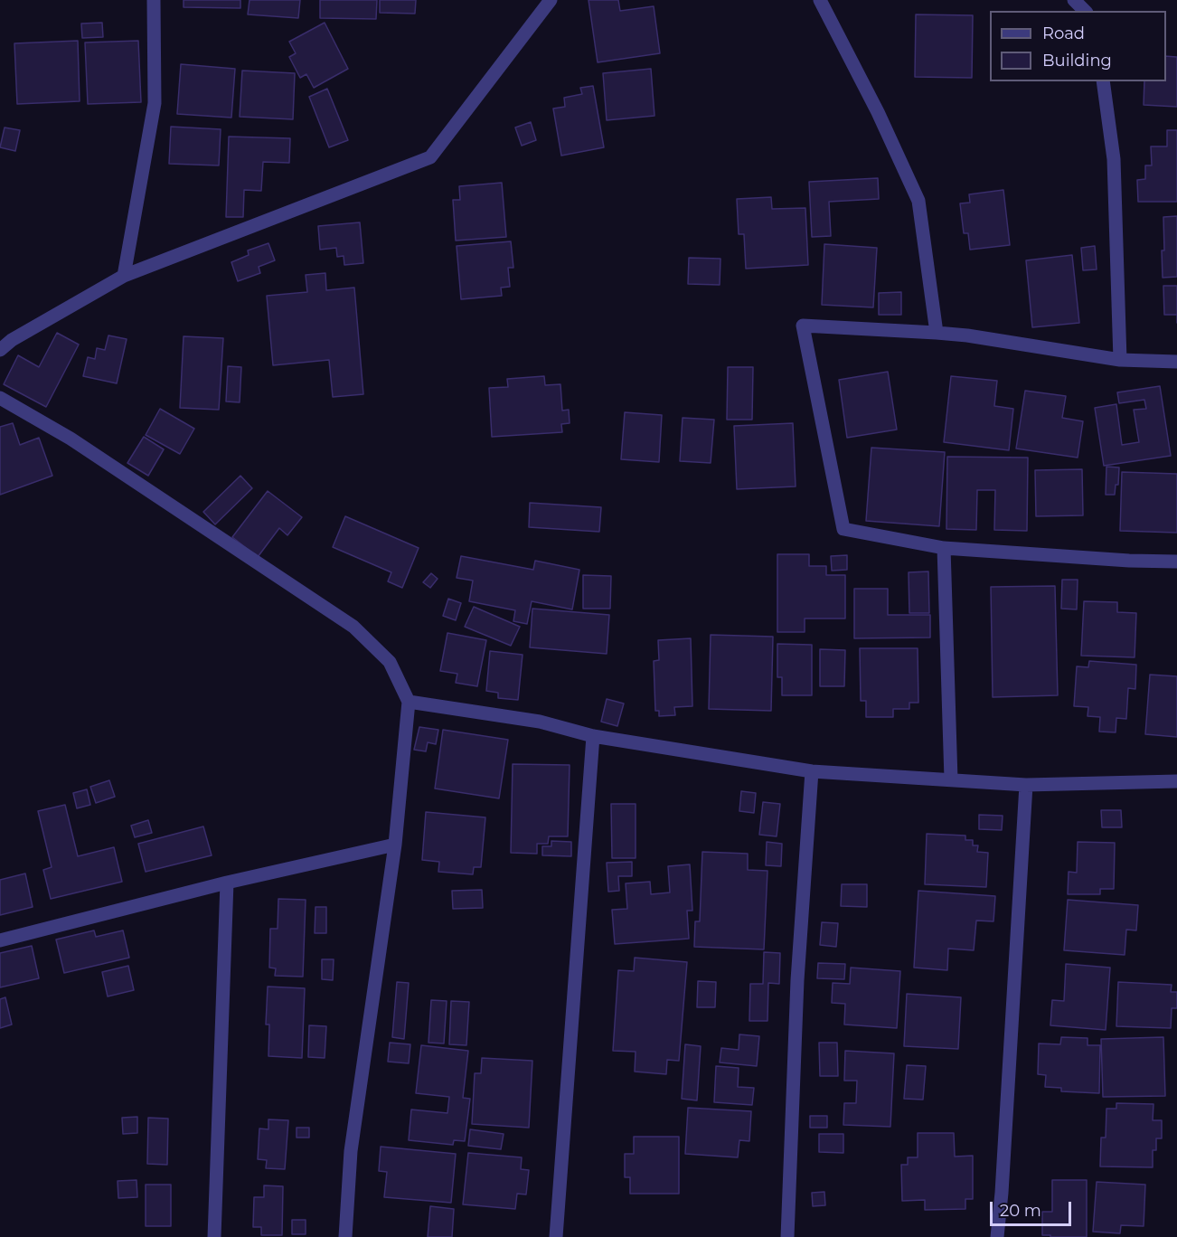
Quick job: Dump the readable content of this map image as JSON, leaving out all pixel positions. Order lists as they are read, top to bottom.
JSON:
{
  "legend": ["Road", "Building"],
  "scale_bar": "20 m"
}
